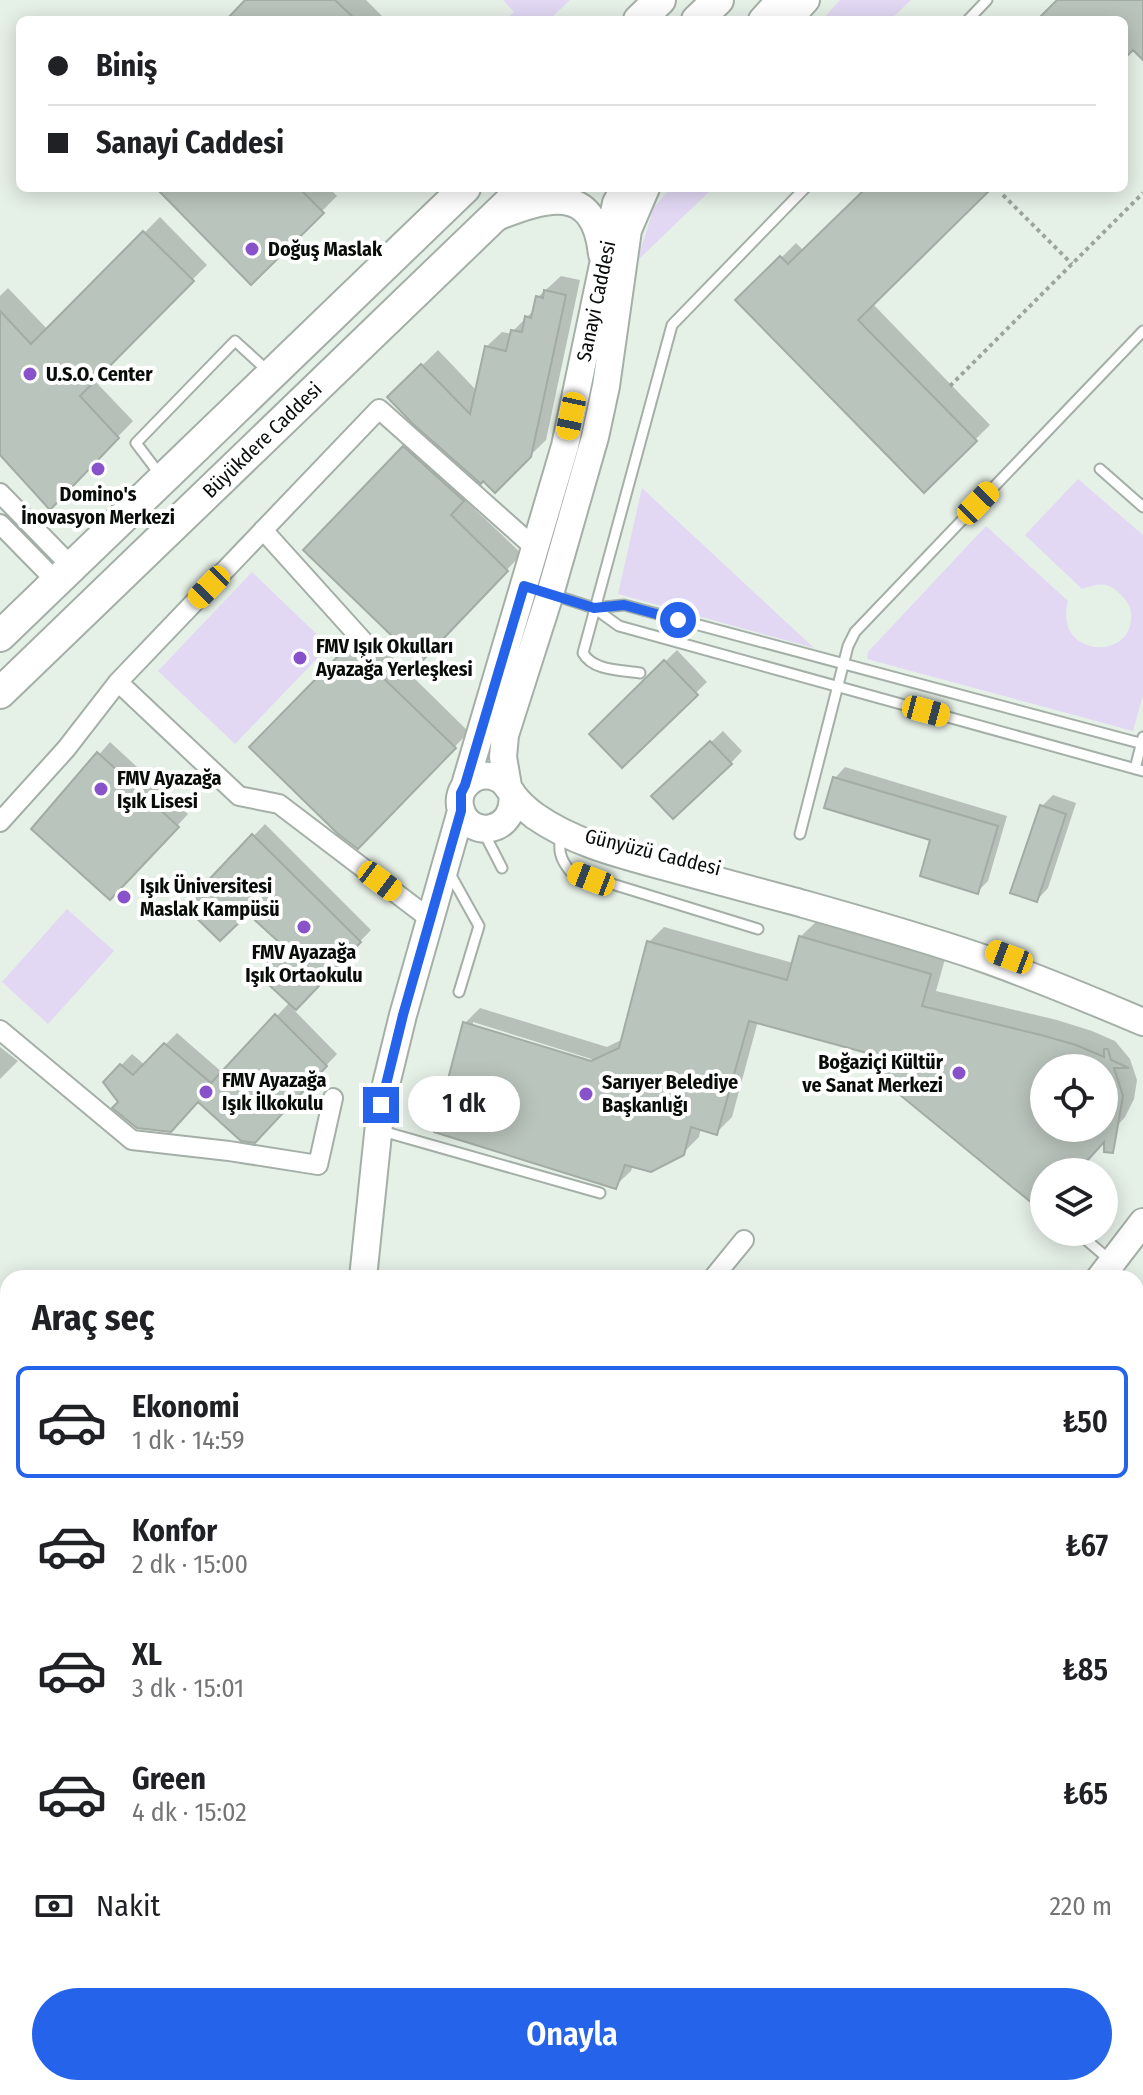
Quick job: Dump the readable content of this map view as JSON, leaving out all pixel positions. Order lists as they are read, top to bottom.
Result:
{
  "streets": {
    "main road": ["Büyükdere Caddesi"],
    "street": ["Sanayi Caddesi", "Günyüzü Caddesi"]
  },
  "places": [
    "Doğuş Maslak",
    "U.S.O. Center",
    "Domino's İnovasyon Merkezi",
    "FMV Işık Okulları Ayazağa Yerleşkesi",
    "FMV Ayazağa Işık Lisesi",
    "Işık Üniversitesi Maslak Kampüsü",
    "FMV Ayazağa Işık Ortaokulu",
    "Boğaziçi Kültür ve Sanat Merkezi",
    "FMV Ayazağa Işık İlkokulu",
    "Sarıyer Belediye Başkanlığı"
  ],
  "page": {
    "banner": ["Biniş", "Sanayi Caddesi"],
    "bubble": "1 dk",
    "heading": "Araç seç",
    "list": [
      {
        "name": "Ekonomi",
        "note": "1 dk · 14:59",
        "value": "₺50"
      },
      {
        "name": "Konfor",
        "note": "2 dk · 15:00",
        "value": "₺67"
      },
      {
        "name": "XL",
        "note": "3 dk · 15:01",
        "value": "₺85"
      },
      {
        "name": "Green",
        "note": "4 dk · 15:02",
        "value": "₺65"
      }
    ],
    "pay": ["Nakit", "220 m"],
    "buttons": "Onayla"
  }
}
